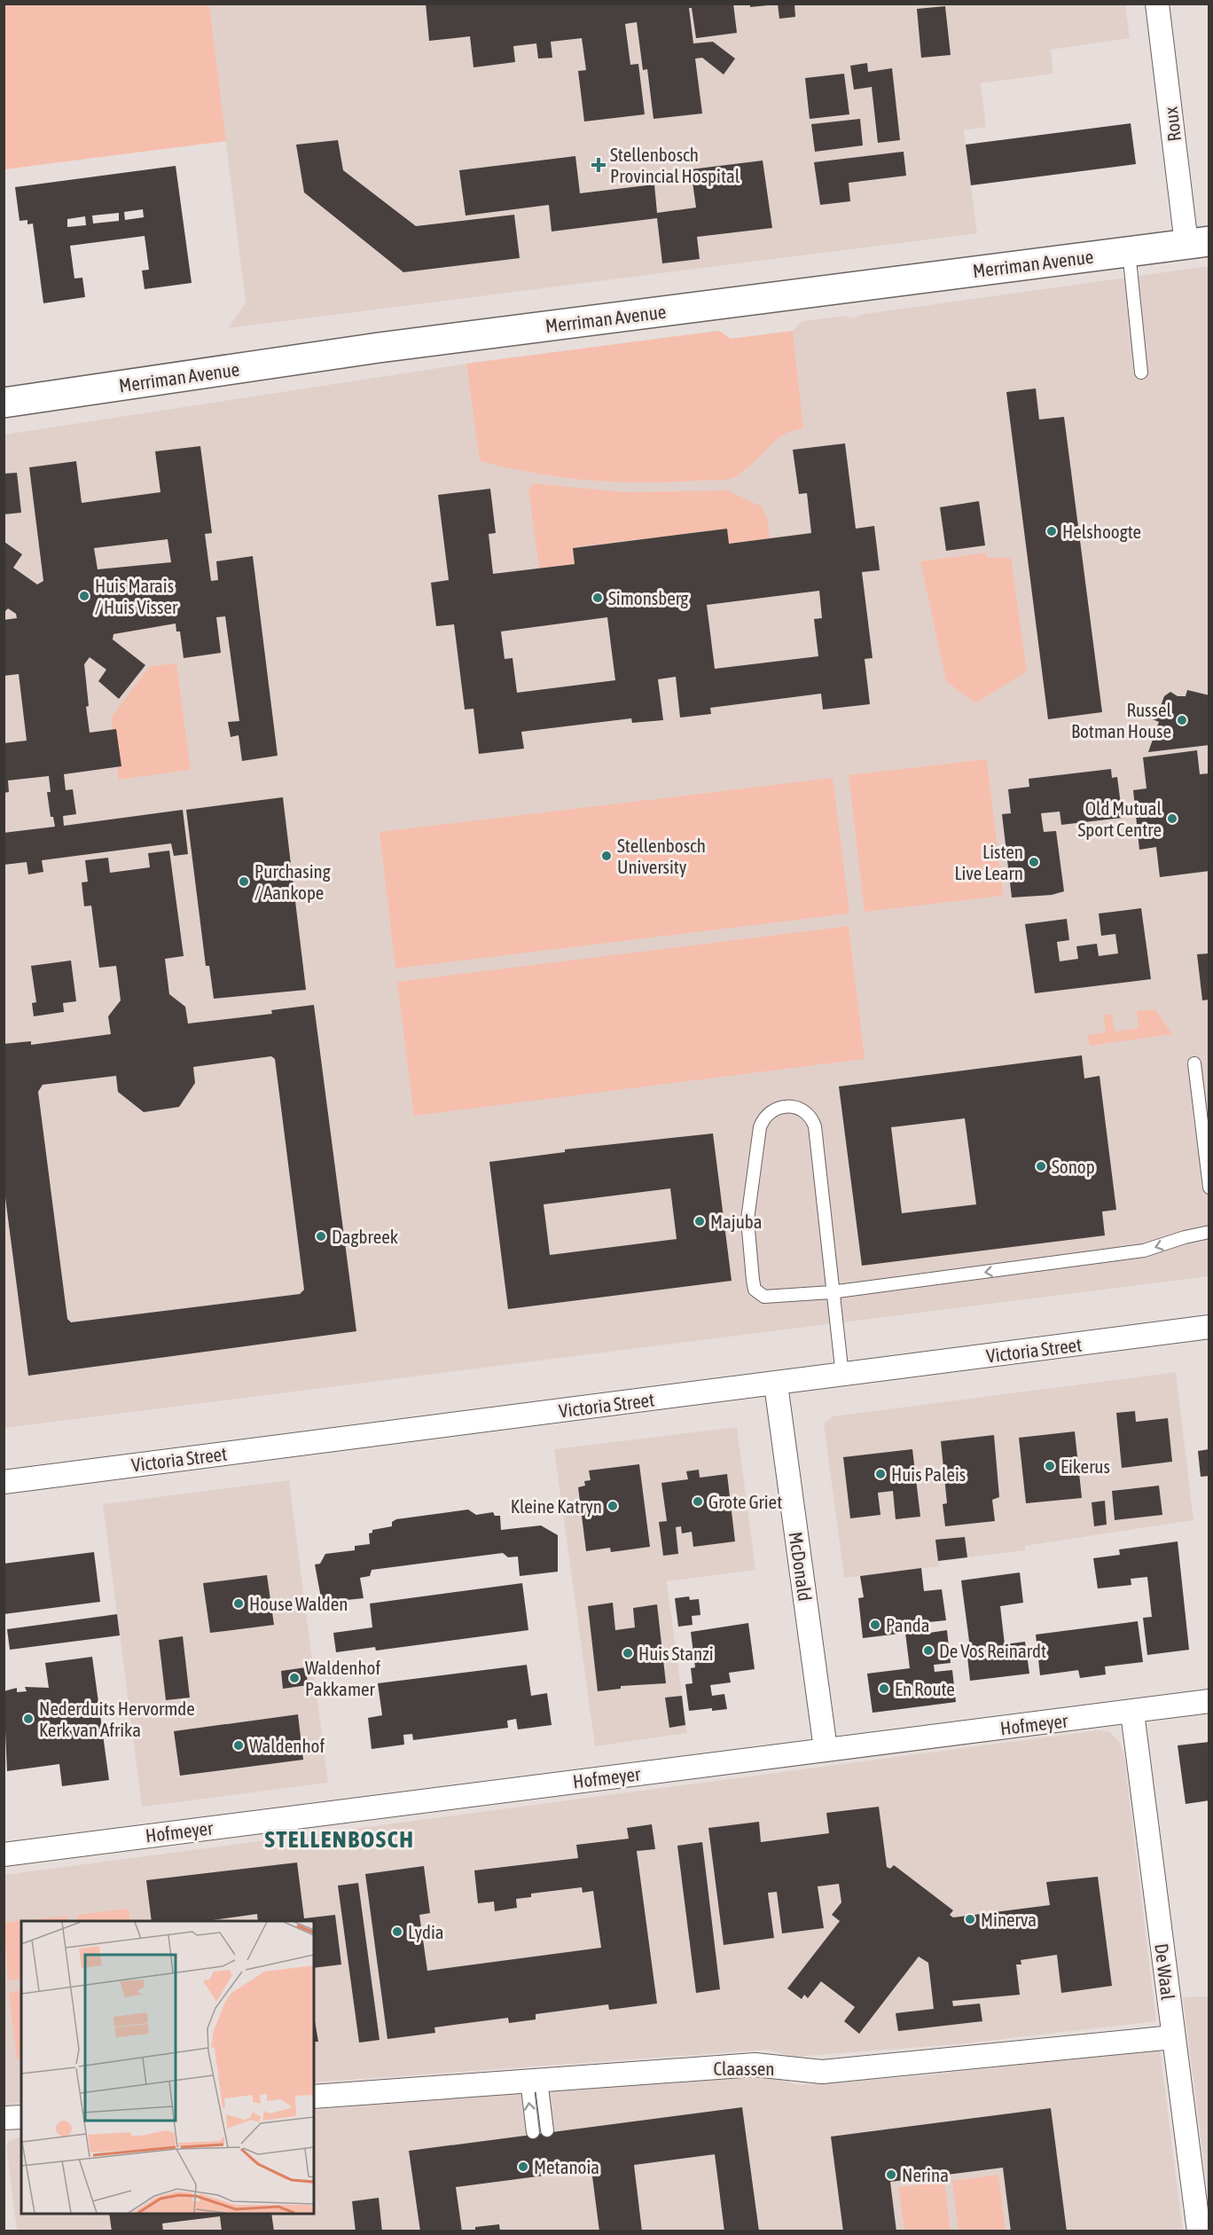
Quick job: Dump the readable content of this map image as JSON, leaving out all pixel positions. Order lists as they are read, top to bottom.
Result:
{
  "streets": {
    "street": [
      "Roux",
      "Merriman Avenue",
      "Victoria Street",
      "McDonald",
      "Hofmeyer",
      "De Waal",
      "Claassen"
    ]
  },
  "crossings": [
    ["Roux", "Merriman Avenue"],
    ["Victoria Street", "McDonald"],
    ["McDonald", "Hofmeyer"],
    ["Hofmeyer", "De Waal"],
    ["De Waal", "Claassen"]
  ],
  "districts": ["STELLENBOSCH"],
  "places": {
    "health": ["Stellenbosch Provincial Hospital"],
    "other": [
      "Helshoogte",
      "Huis Marais / Huis Visser",
      "Simonsberg",
      "Russel Botman House",
      "Old Mutual Sport Centre",
      "Stellenbosch University",
      "Listen Live Learn",
      "Purchasing / Aankope",
      "Sonop",
      "Majuba",
      "Dagbreek",
      "Eikerus",
      "Huis Paleis",
      "Grote Griet",
      "Kleine Katryn",
      "House Walden",
      "Panda",
      "De Vos Reinardt",
      "Huis Stanzi",
      "Waldenhof Pakkamer",
      "En Route",
      "Nederduits Hervormde Kerk van Afrika",
      "Waldenhof",
      "Minerva",
      "Lydia",
      "Metanoia",
      "Nerina"
    ]
  }
}
